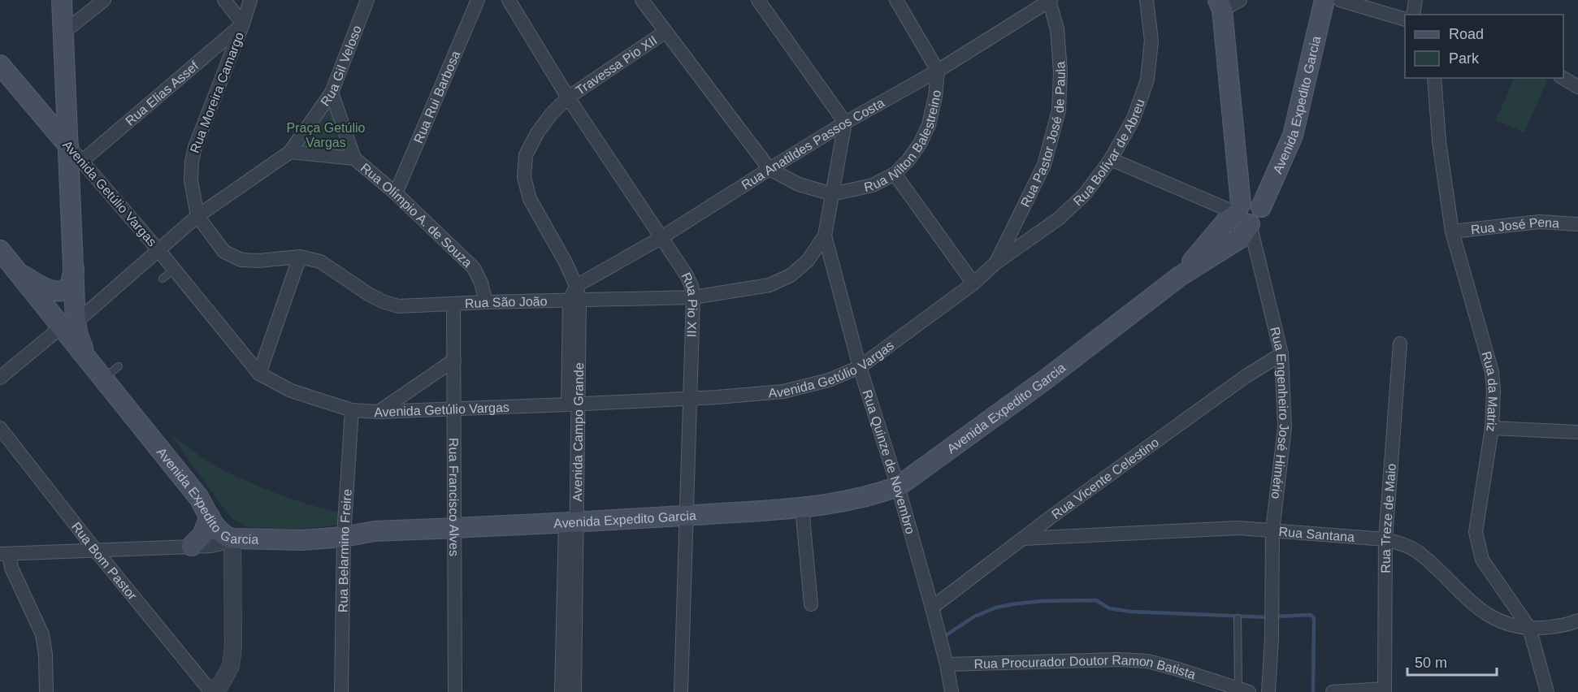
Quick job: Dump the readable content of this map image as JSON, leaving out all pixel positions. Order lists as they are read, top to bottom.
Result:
{
  "streets": {
    "main road": ["Avenida Expedito Garcia", "Avenida Getúlio Vargas"],
    "street": [
      "Rua Gil Veloso",
      "Travessa Pio XII",
      "Rua Elias Assef",
      "Rua Moreira Camargo",
      "Rua Rui Barbosa",
      "Rua Pastor José de Paula",
      "Rua Nilton Balestreino",
      "Rua Anatildes Passos Costa",
      "Rua Bolívar de Abreu",
      "Rua Olímpio A. de Souza",
      "Rua José Pena",
      "Rua São João",
      "Rua Pio XII",
      "Rua da Matriz",
      "Rua Engenheiro José Himério",
      "Avenida Campo Grande",
      "Rua Quinze de Novembro",
      "Rua Vicente Celestino",
      "Rua Francisco Alves",
      "Rua Treze de Maio",
      "Rua Santana",
      "Rua Belarmino Freire",
      "Rua Bom Pastor",
      "Rua Procurador Doutor Ramon Batista"
    ]
  },
  "crossings": [
    ["Rua Gil Veloso", "Rua Olímpio A. de Souza"],
    ["Travessa Pio XII", "Rua Pio XII"],
    ["Rua Elias Assef", "Rua Moreira Camargo"],
    ["Rua Elias Assef", "Avenida Getúlio Vargas"],
    ["Rua Moreira Camargo", "Rua São João"],
    ["Rua Rui Barbosa", "Rua Olímpio A. de Souza"],
    ["Avenida Expedito Garcia", "Rua Pio XII"],
    ["Avenida Expedito Garcia", "Rua Engenheiro José Himério"],
    ["Avenida Expedito Garcia", "Avenida Campo Grande"],
    ["Avenida Expedito Garcia", "Rua Quinze de Novembro"],
    ["Avenida Expedito Garcia", "Rua Francisco Alves"],
    ["Avenida Expedito Garcia", "Rua Belarmino Freire"],
    ["Rua Pastor José de Paula", "Rua Anatildes Passos Costa"],
    ["Rua Pastor José de Paula", "Rua Bolívar de Abreu"],
    ["Rua Pastor José de Paula", "Avenida Getúlio Vargas"],
    ["Rua Nilton Balestreino", "Rua Anatildes Passos Costa"],
    ["Rua Nilton Balestreino", "Rua Quinze de Novembro"],
    ["Rua Anatildes Passos Costa", "Rua Pio XII"],
    ["Rua Anatildes Passos Costa", "Avenida Campo Grande"],
    ["Rua Anatildes Passos Costa", "Rua Quinze de Novembro"],
    ["Rua Bolívar de Abreu", "Avenida Getúlio Vargas"],
    ["Avenida Getúlio Vargas", "Rua Pio XII"],
    ["Avenida Getúlio Vargas", "Avenida Campo Grande"],
    ["Avenida Getúlio Vargas", "Rua Quinze de Novembro"],
    ["Avenida Getúlio Vargas", "Rua Francisco Alves"],
    ["Avenida Getúlio Vargas", "Rua Belarmino Freire"],
    ["Rua Olímpio A. de Souza", "Rua São João"],
    ["Rua José Pena", "Rua da Matriz"],
    ["Rua São João", "Rua Pio XII"],
    ["Rua São João", "Avenida Campo Grande"],
    ["Rua São João", "Rua Quinze de Novembro"],
    ["Rua São João", "Rua Francisco Alves"],
    ["Rua da Matriz", "Rua Santana"],
    ["Rua Engenheiro José Himério", "Rua Vicente Celestino"],
    ["Rua Engenheiro José Himério", "Rua Santana"],
    ["Rua Quinze de Novembro", "Rua Vicente Celestino"],
    ["Rua Quinze de Novembro", "Rua Procurador Doutor Ramon Batista"],
    ["Rua Vicente Celestino", "Rua Santana"],
    ["Rua Treze de Maio", "Rua Santana"]
  ],
  "parks": ["Praça Getúlio Vargas"],
  "legend": ["Road", "Park"],
  "scale_bar": "50 m"
}
